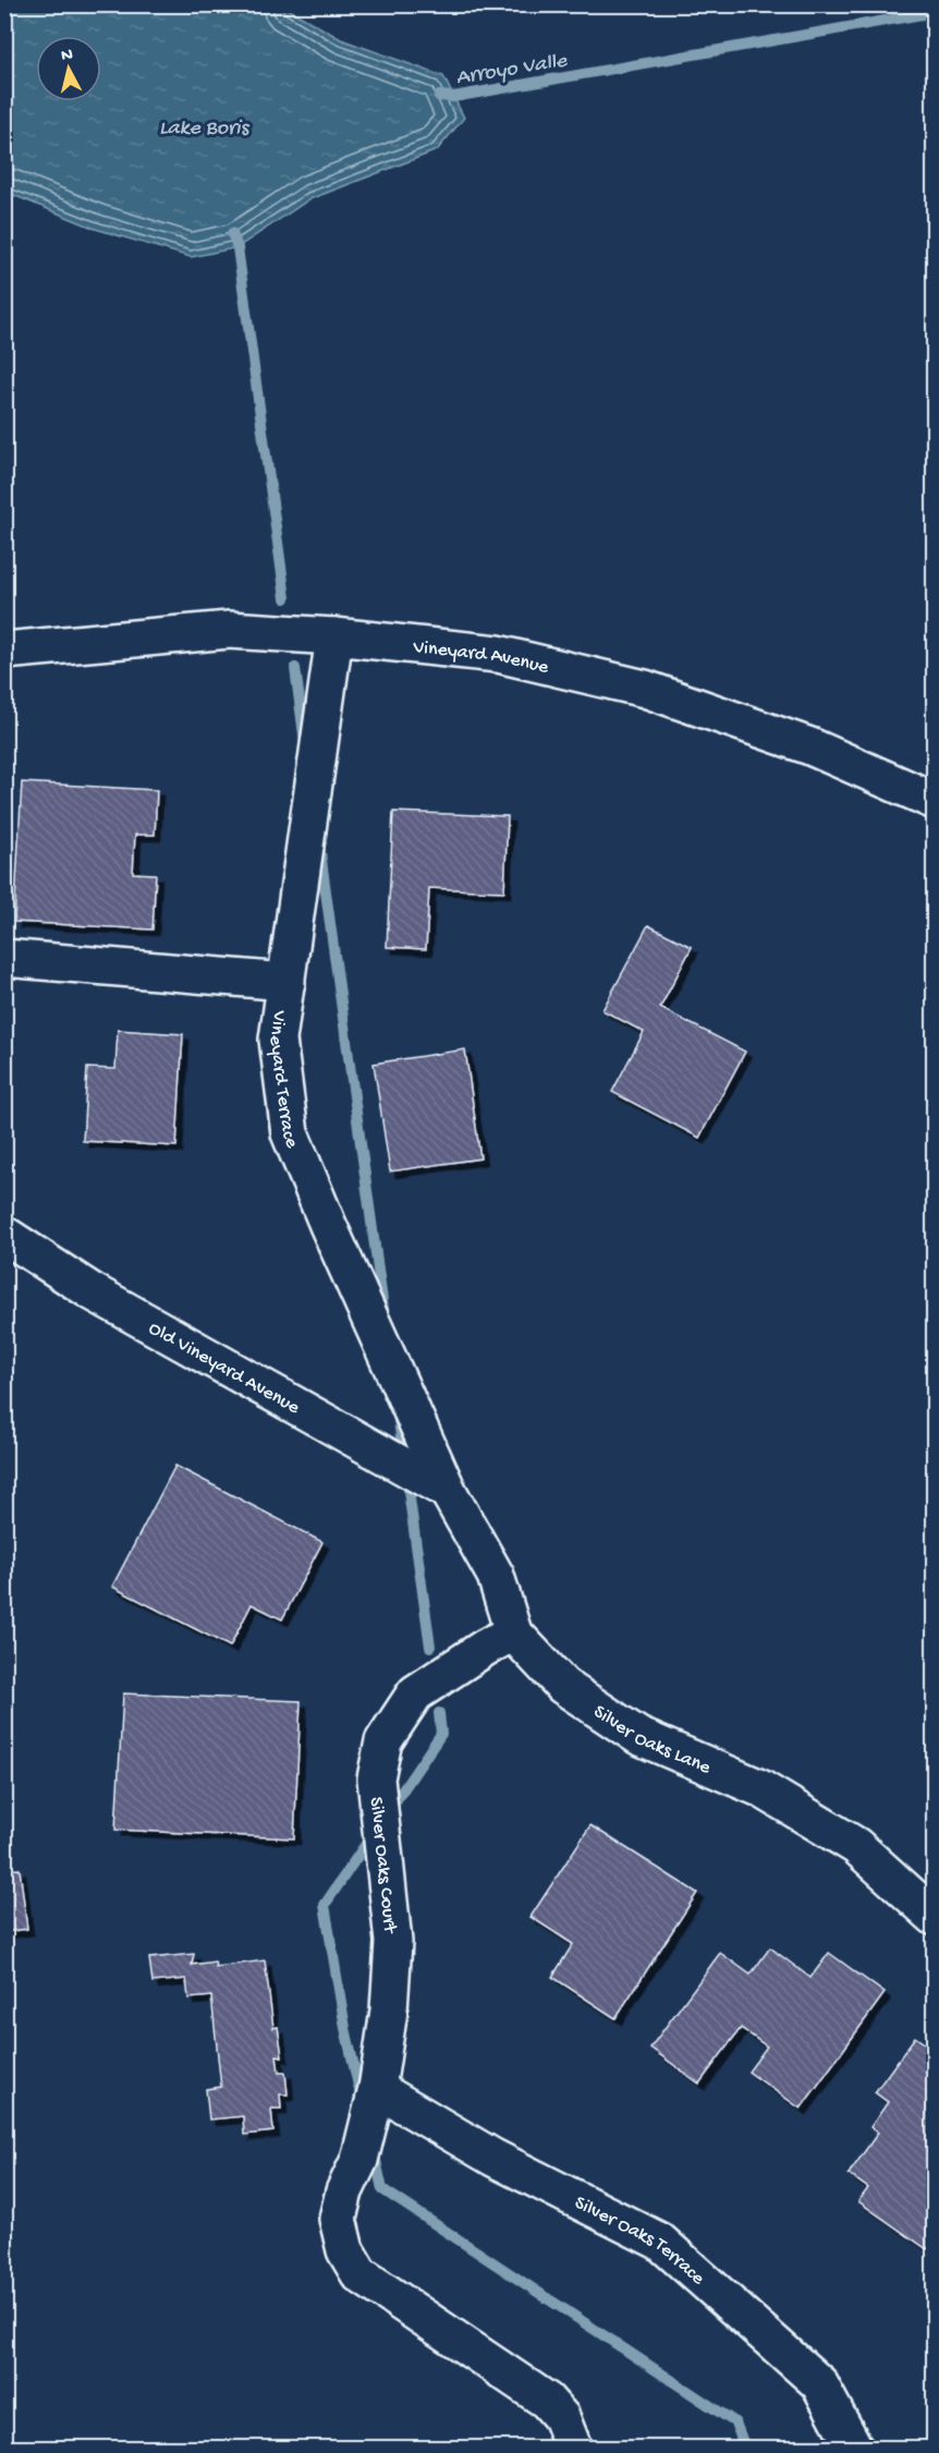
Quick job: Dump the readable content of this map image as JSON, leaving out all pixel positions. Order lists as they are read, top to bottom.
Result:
{
  "streets": {
    "street": [
      "Vineyard Avenue",
      "Vineyard Terrace",
      "Old Vineyard Avenue",
      "Silver Oaks Lane",
      "Silver Oaks Court",
      "Silver Oaks Terrace"
    ]
  },
  "crossings": [
    ["Vineyard Avenue", "Vineyard Terrace"],
    ["Vineyard Terrace", "Old Vineyard Avenue"],
    ["Vineyard Terrace", "Silver Oaks Lane"],
    ["Old Vineyard Avenue", "Silver Oaks Lane"],
    ["Silver Oaks Lane", "Silver Oaks Court"],
    ["Silver Oaks Court", "Silver Oaks Terrace"]
  ],
  "water": ["Arroyo Valle", "Lake Boris"],
  "north": "top"
}
